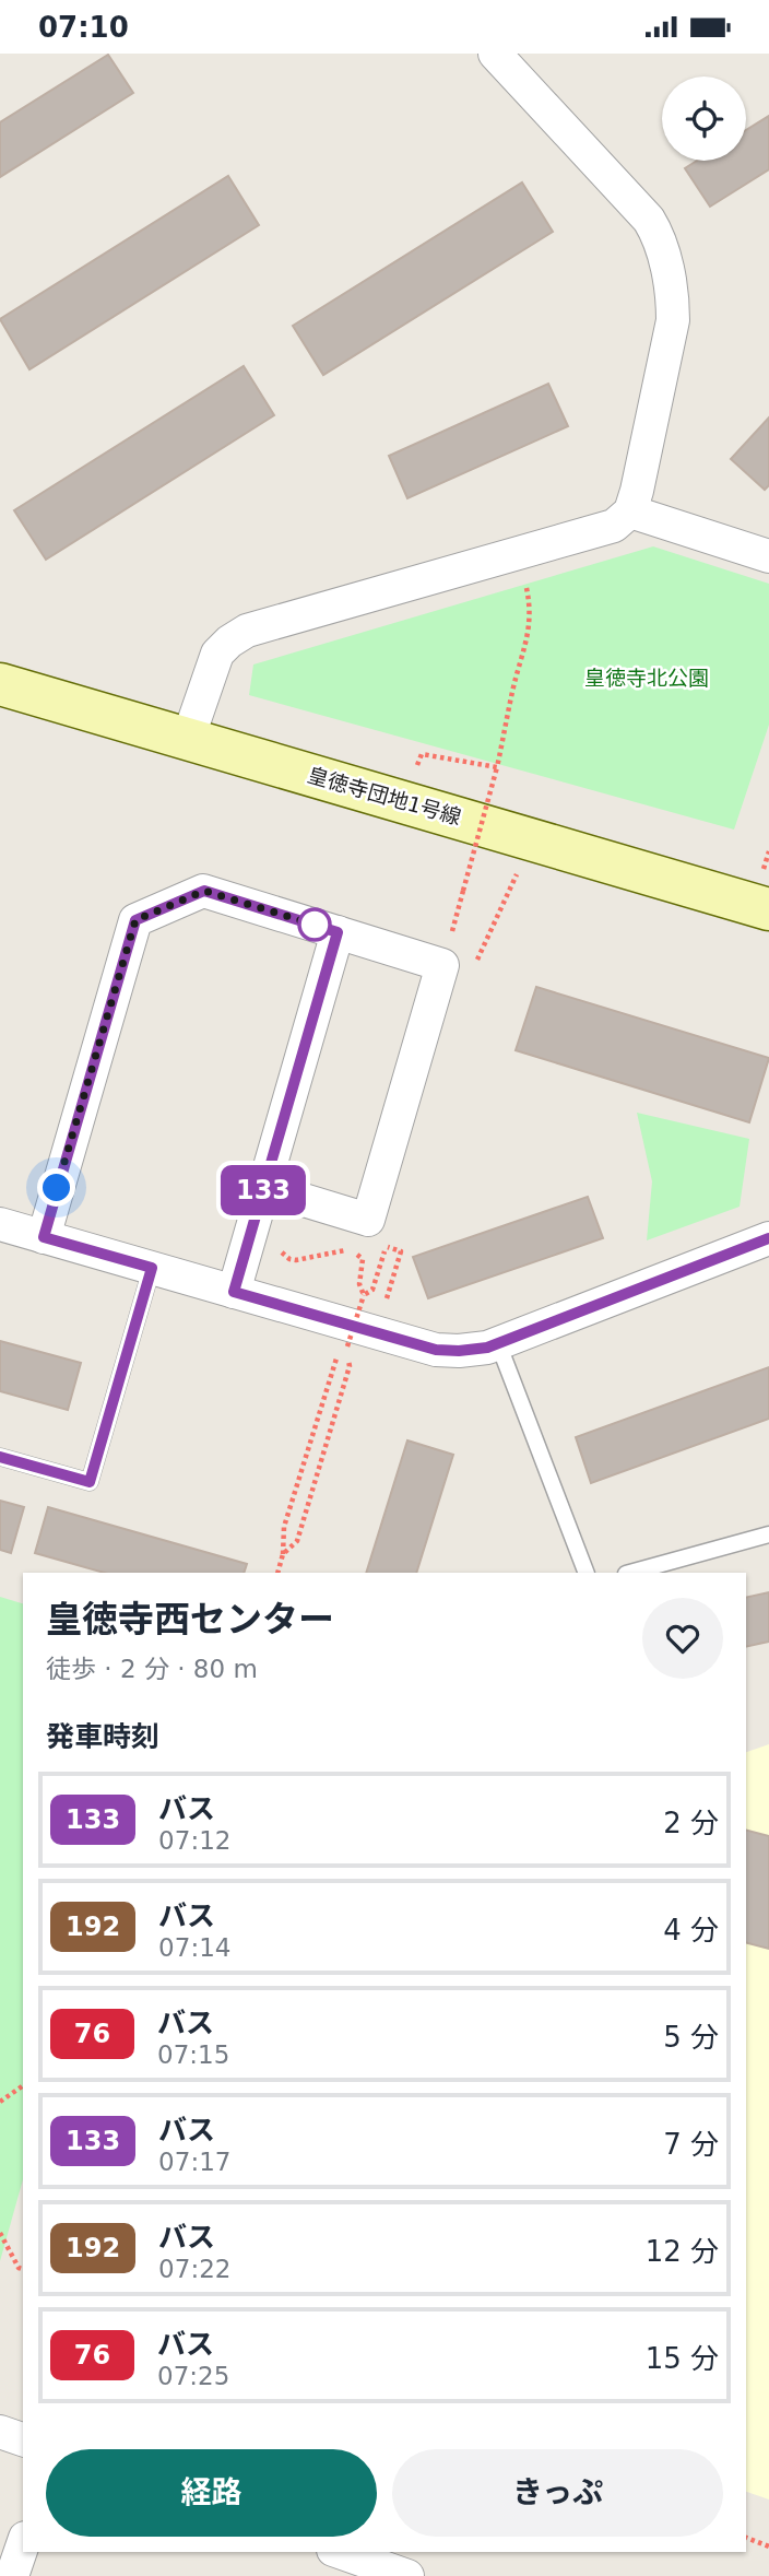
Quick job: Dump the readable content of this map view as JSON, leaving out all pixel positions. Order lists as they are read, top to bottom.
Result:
{
  "streets": {
    "street": ["皇徳寺団地1号線"]
  },
  "parks": ["皇徳寺北公園"],
  "lines": ["bus line 133"],
  "page": {
    "status": "07:10",
    "on_map": "133",
    "heading": [
      ["皇徳寺西センター", "徒歩 · 2 分 · 80 m"],
      "発車時刻"
    ],
    "list": [
      {
        "mark": "133",
        "name": "バス",
        "note": "07:12",
        "value": "2 分"
      },
      {
        "mark": "192",
        "name": "バス",
        "note": "07:14",
        "value": "4 分"
      },
      {
        "mark": "76",
        "name": "バス",
        "note": "07:15",
        "value": "5 分"
      },
      {
        "mark": "133",
        "name": "バス",
        "note": "07:17",
        "value": "7 分"
      },
      {
        "mark": "192",
        "name": "バス",
        "note": "07:22",
        "value": "12 分"
      },
      {
        "mark": "76",
        "name": "バス",
        "note": "07:25",
        "value": "15 分"
      }
    ],
    "buttons": ["経路", "きっぷ"]
  }
}
